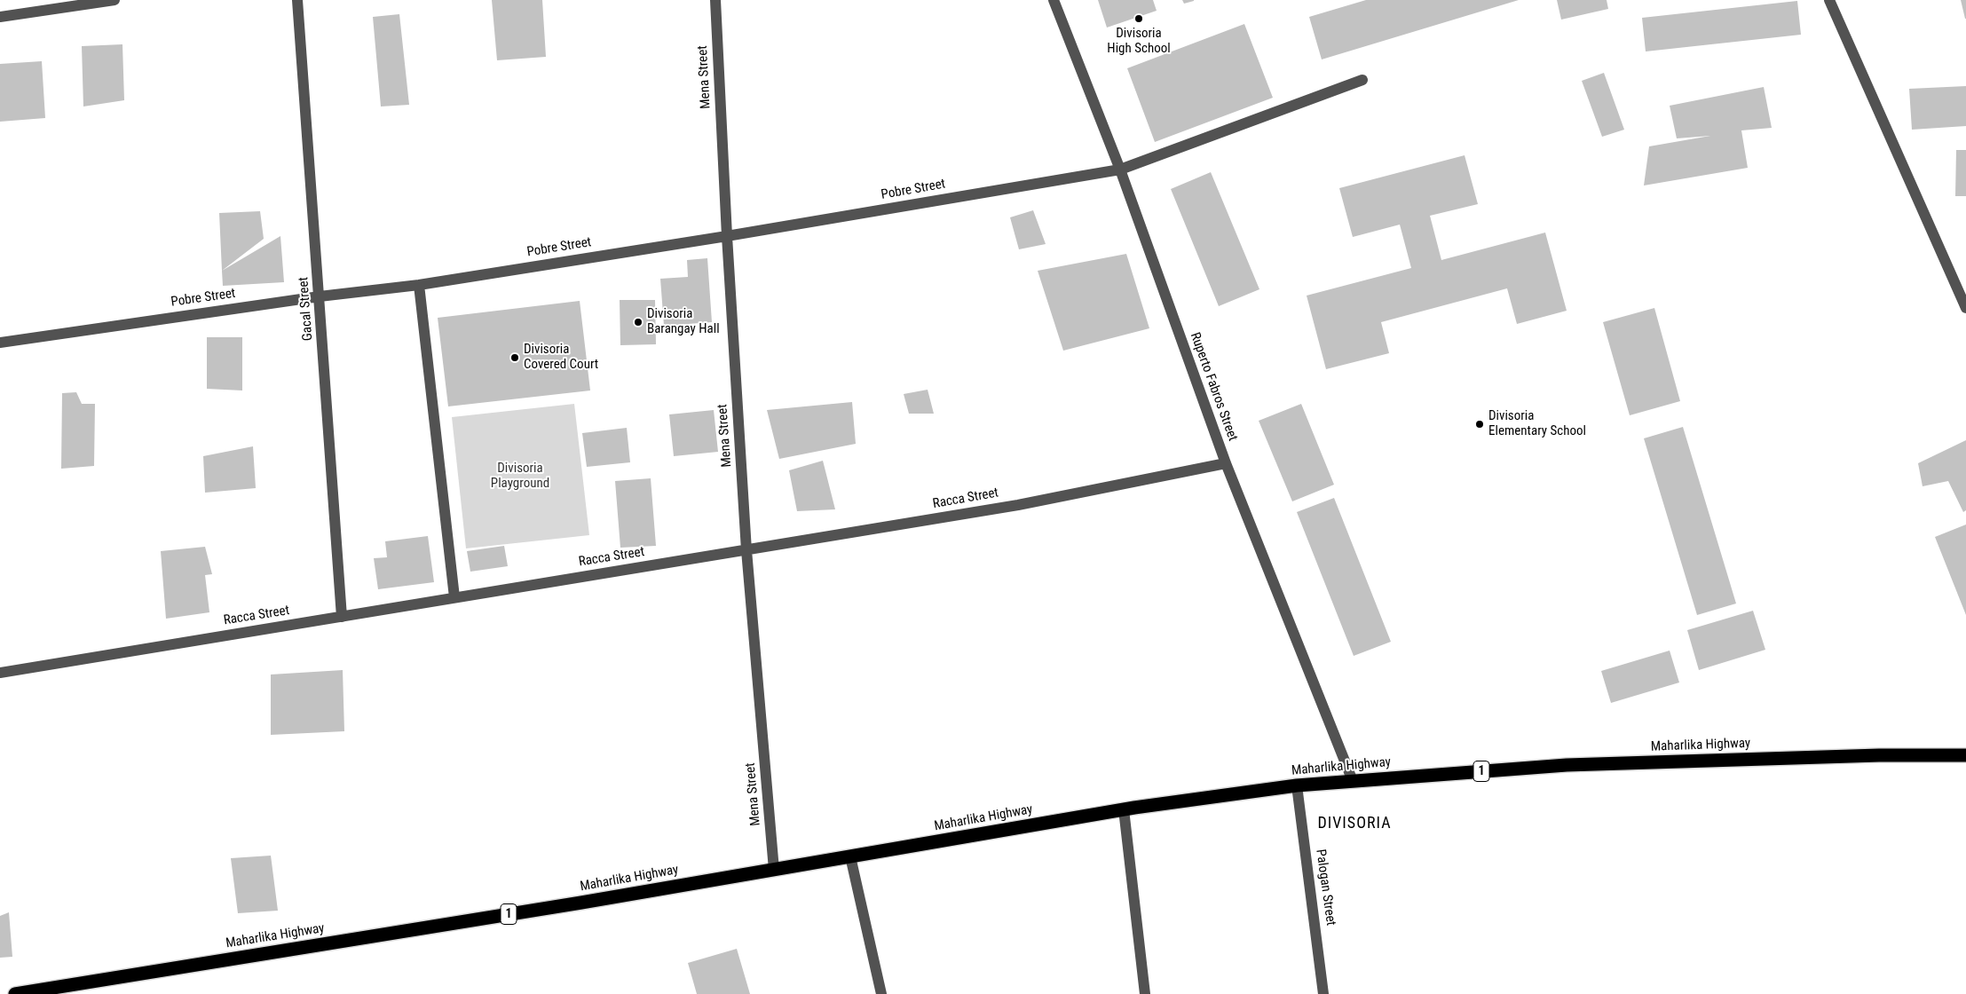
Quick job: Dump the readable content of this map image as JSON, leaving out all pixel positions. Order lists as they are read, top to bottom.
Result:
{
  "streets": {
    "highway": ["Maharlika Highway", "1"],
    "street": [
      "Mena Street",
      "Pobre Street",
      "Gacal Street",
      "Ruperto Fabros Street",
      "Racca Street",
      "Palogan Street"
    ]
  },
  "crossings": [
    ["Mena Street", "Pobre Street"],
    ["Mena Street", "Racca Street"],
    ["Mena Street", "Maharlika Highway"],
    ["Pobre Street", "Gacal Street"],
    ["Pobre Street", "Ruperto Fabros Street"],
    ["Gacal Street", "Racca Street"],
    ["Ruperto Fabros Street", "Racca Street"],
    ["Ruperto Fabros Street", "Maharlika Highway"],
    ["Maharlika Highway", "Palogan Street"]
  ],
  "districts": ["DIVISORIA"],
  "parks": ["Divisoria Playground"],
  "places": [
    "Divisoria High School",
    "Divisoria Barangay Hall",
    "Divisoria Covered Court",
    "Divisoria Elementary School"
  ]
}
